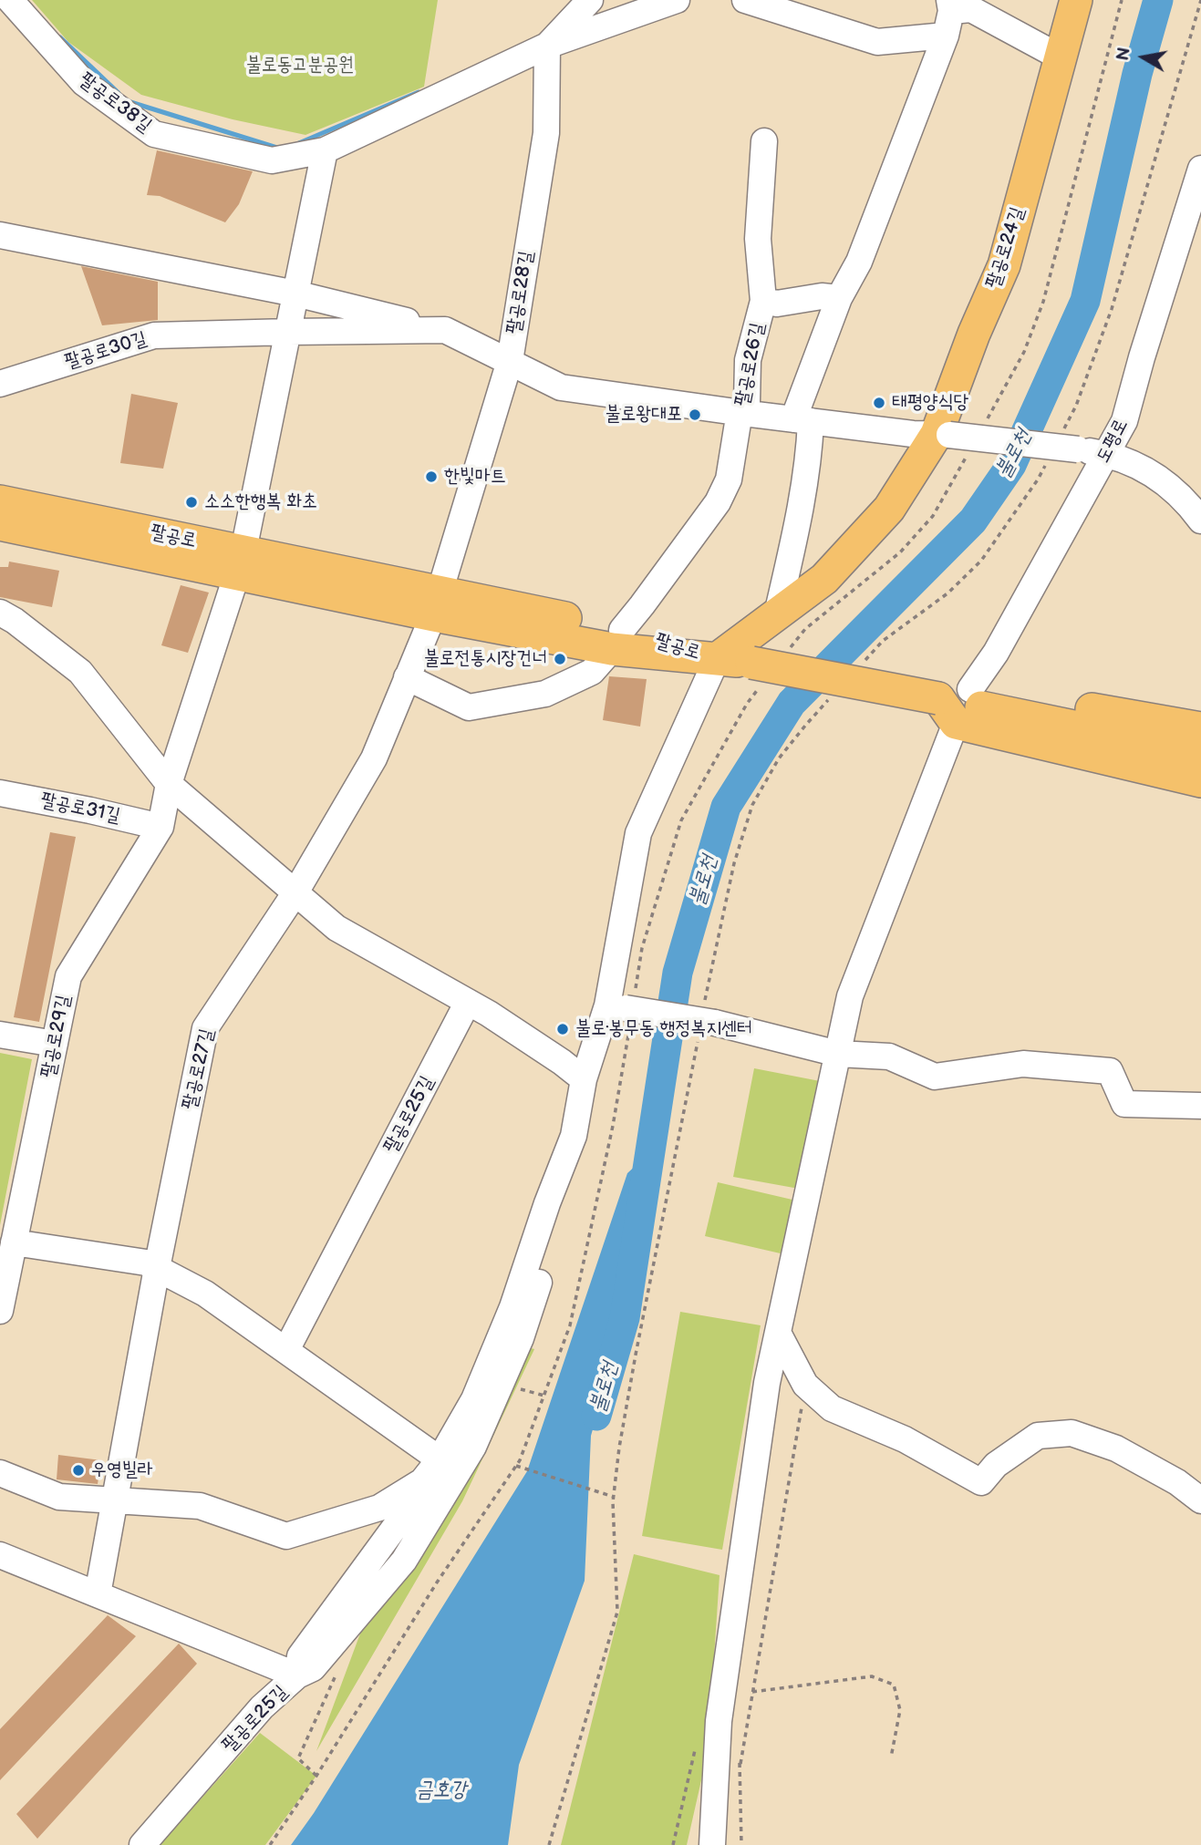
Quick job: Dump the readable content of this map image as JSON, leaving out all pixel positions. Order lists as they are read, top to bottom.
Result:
{
  "streets": {
    "main road": ["팔공로24길", "팔공로"],
    "street": [
      "팔공로38길",
      "팔공로28길",
      "팔공로30길",
      "팔공로26길",
      "도평로",
      "팔공로31길",
      "팔공로29길",
      "팔공로27길",
      "팔공로25길"
    ]
  },
  "crossings": [
    ["팔공로38길", "팔공로28길"],
    ["팔공로24길", "팔공로"],
    ["팔공로24길", "팔공로25길"],
    ["팔공로28길", "팔공로30길"],
    ["팔공로28길", "팔공로"],
    ["팔공로28길", "팔공로27길"],
    ["팔공로30길", "팔공로26길"],
    ["팔공로26길", "팔공로"],
    ["팔공로26길", "팔공로27길"],
    ["팔공로", "팔공로29길"],
    ["팔공로", "팔공로27길"],
    ["팔공로", "팔공로25길"],
    ["팔공로31길", "팔공로29길"]
  ],
  "water": ["불로천", "금호강"],
  "parks": ["불로동고분공원"],
  "places": [
    "태평양식당",
    "불로왕대포",
    "한빛마트",
    "소소한행복 화초",
    "불로전통시장건너",
    "불로·봉무동 행정복지센터",
    "우영빌라"
  ],
  "north": "left"
}
